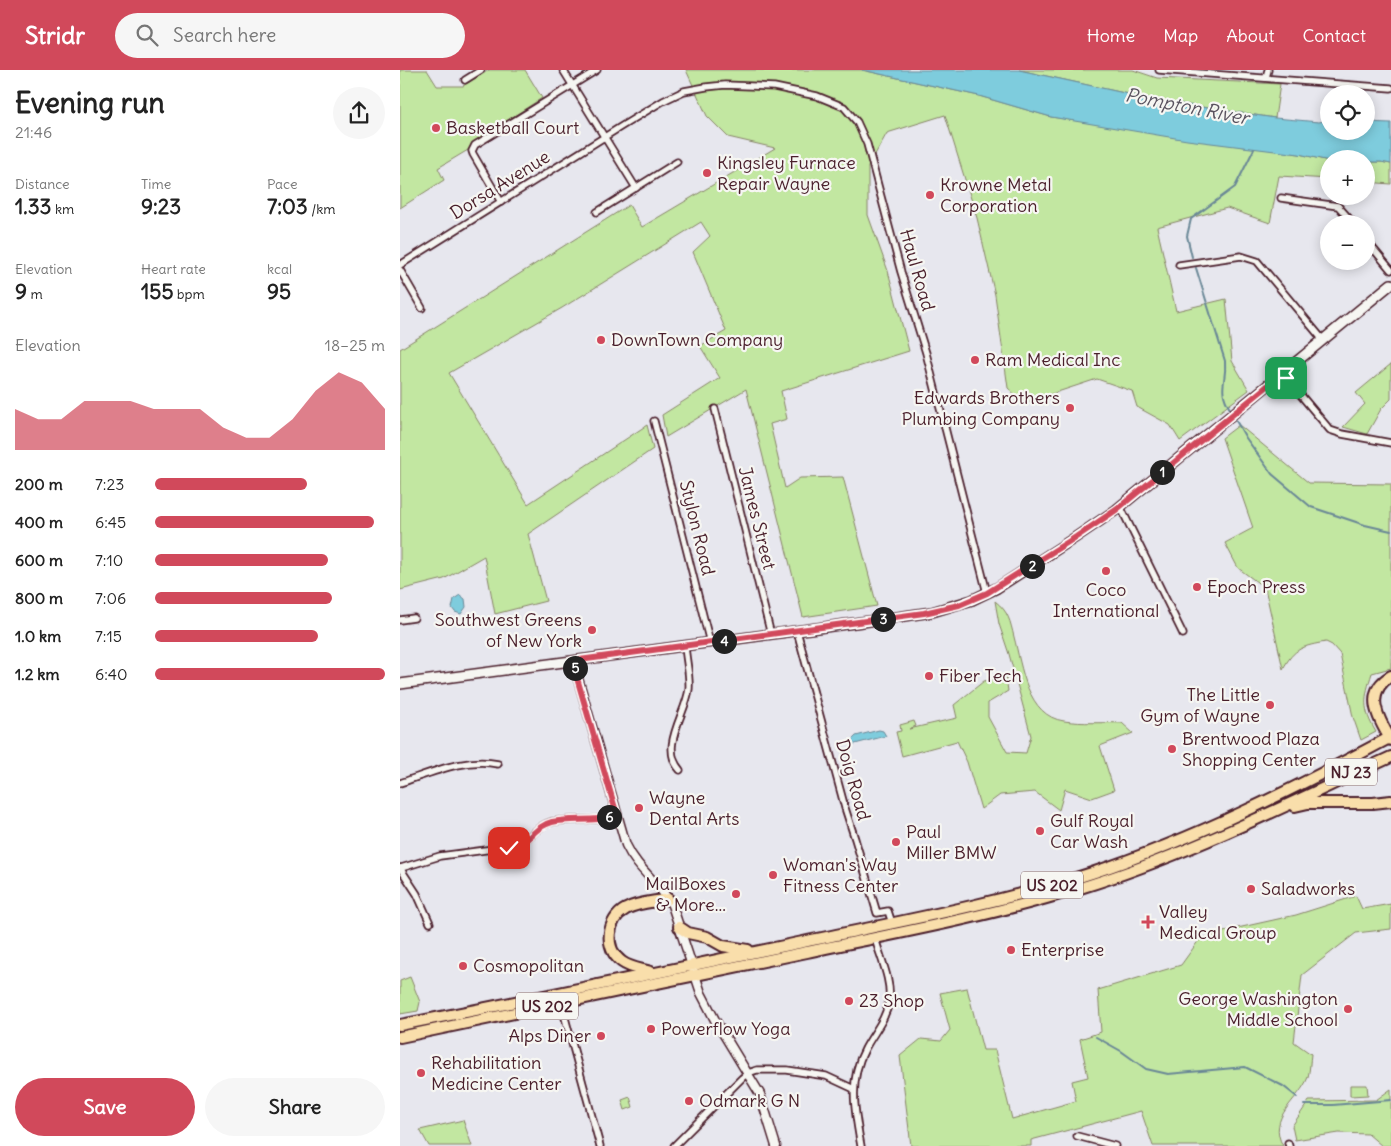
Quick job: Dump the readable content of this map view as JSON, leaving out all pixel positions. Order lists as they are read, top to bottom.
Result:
{
  "streets": {
    "highway": ["NJ 23", "US 202"],
    "street": [
      "Dorsa Avenue",
      "Haul Road",
      "James Street",
      "Stylon Road",
      "Doig Road"
    ]
  },
  "crossings": [
    ["Dorsa Avenue", "Haul Road"],
    ["NJ 23", "US 202"],
    ["Doig Road", "US 202"]
  ],
  "water": ["Pompton River"],
  "places": {
    "other": [
      "Basketball Court",
      "Kingsley Furnace Repair Wayne",
      "Krowne Metal Corporation",
      "DownTown Company",
      "Ram Medical Inc",
      "Edwards Brothers Plumbing Company",
      "Coco International",
      "Epoch Press",
      "Southwest Greens of New York",
      "Fiber Tech",
      "The Little Gym of Wayne",
      "Brentwood Plaza Shopping Center",
      "Wayne Dental Arts",
      "Gulf Royal Car Wash",
      "Paul Miller BMW",
      "Woman's Way Fitness Center",
      "Saladworks",
      "MailBoxes & More...",
      "Enterprise",
      "Cosmopolitan",
      "23 Shop",
      "George Washington Middle School",
      "Powerflow Yoga",
      "Alps Diner",
      "Rehabilitation Medicine Center",
      "Odmark G N"
    ],
    "health": ["Valley Medical Group"]
  },
  "page": {
    "header": "Stridr",
    "search": "Search here",
    "nav": [
      "Home",
      "Map",
      "About",
      "Contact"
    ],
    "heading": ["Evening run", "21:46"],
    "map_buttons": ["+", "−"],
    "stats": [
      ["Distance", "1.33 km"],
      ["Time", "9:23"],
      ["Pace", "7:03 /km"],
      ["Elevation", "9 m"],
      ["Heart rate", "155 bpm"],
      ["kcal", "95"]
    ],
    "chart": ["Elevation", "18–25 m"],
    "pins": [
      "1",
      "2",
      "3",
      "4",
      "5",
      "6"
    ],
    "list": [
      {
        "name": "200 m",
        "note": "7:23"
      },
      {
        "name": "400 m",
        "note": "6:45"
      },
      {
        "name": "600 m",
        "note": "7:10"
      },
      {
        "name": "800 m",
        "note": "7:06"
      },
      {
        "name": "1.0 km",
        "note": "7:15"
      },
      {
        "name": "1.2 km",
        "note": "6:40"
      }
    ],
    "buttons": ["Save", "Share"]
  }
}
